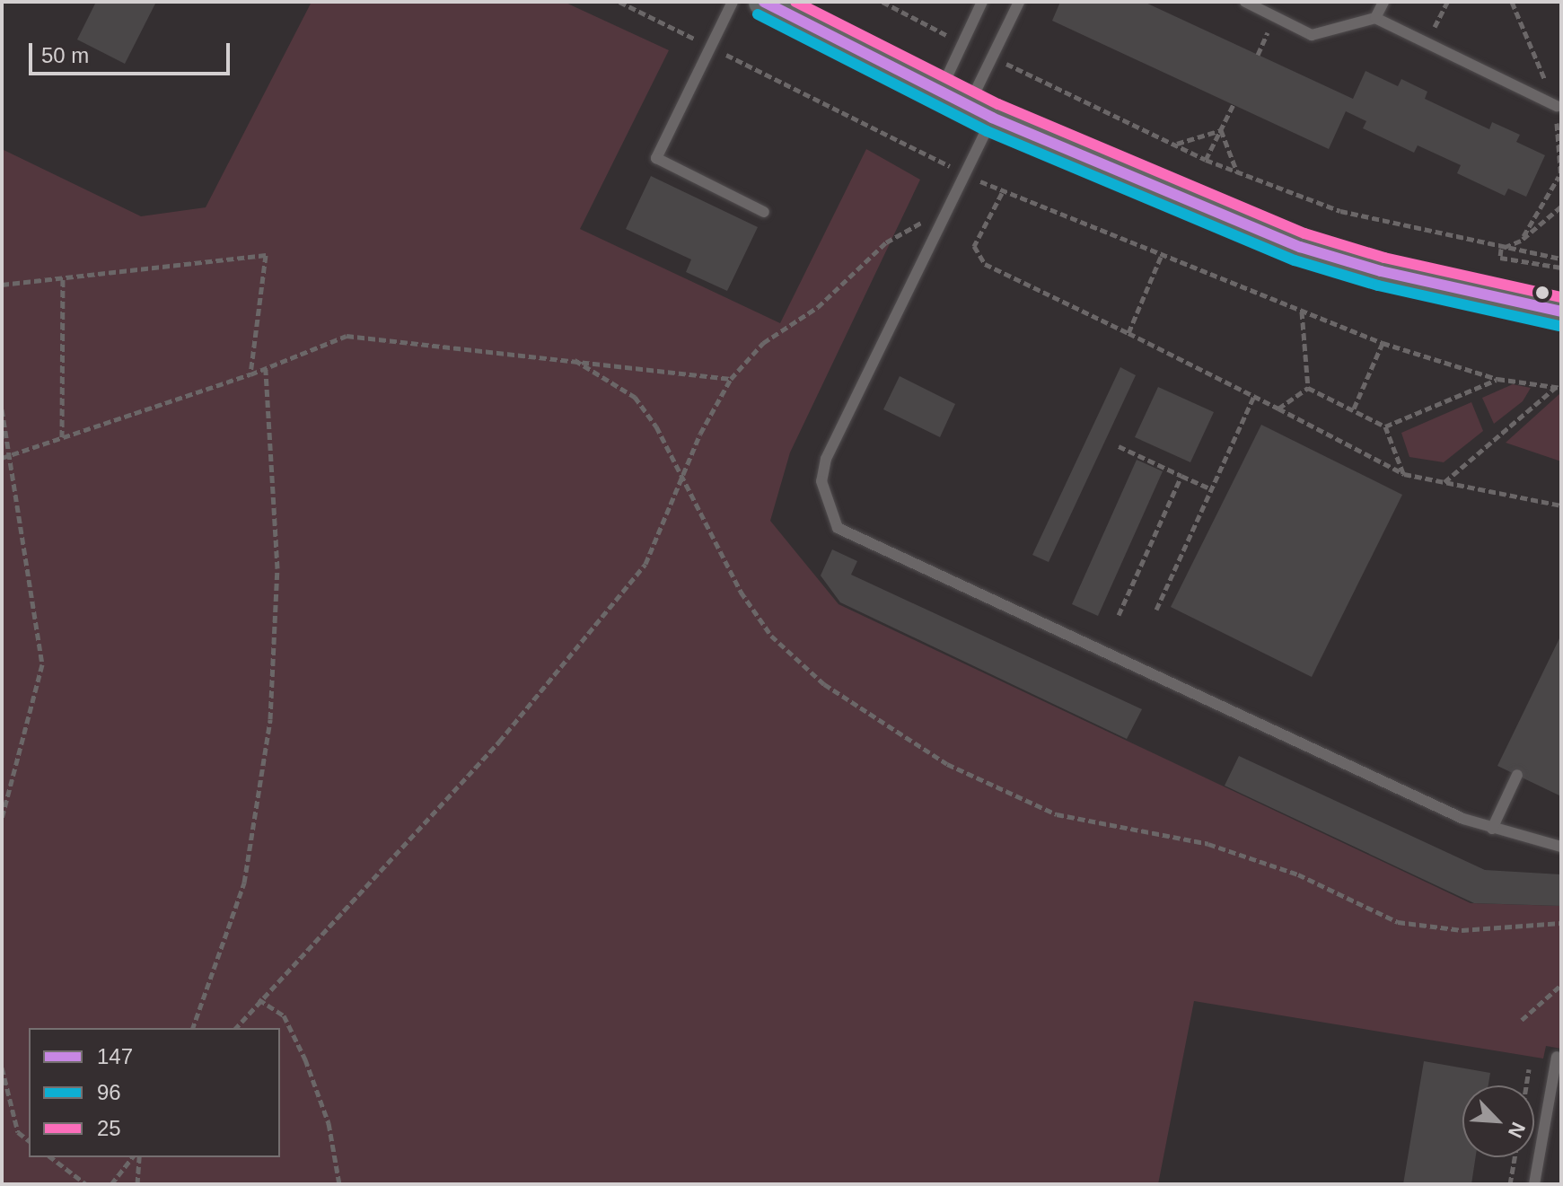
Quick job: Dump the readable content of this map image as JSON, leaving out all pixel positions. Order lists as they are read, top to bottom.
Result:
{
  "lines": ["transit line 147", "transit line 25", "transit line 96"],
  "legend": ["147", "96", "25"],
  "scale_bar": "50 m",
  "north": "bottom right"
}
